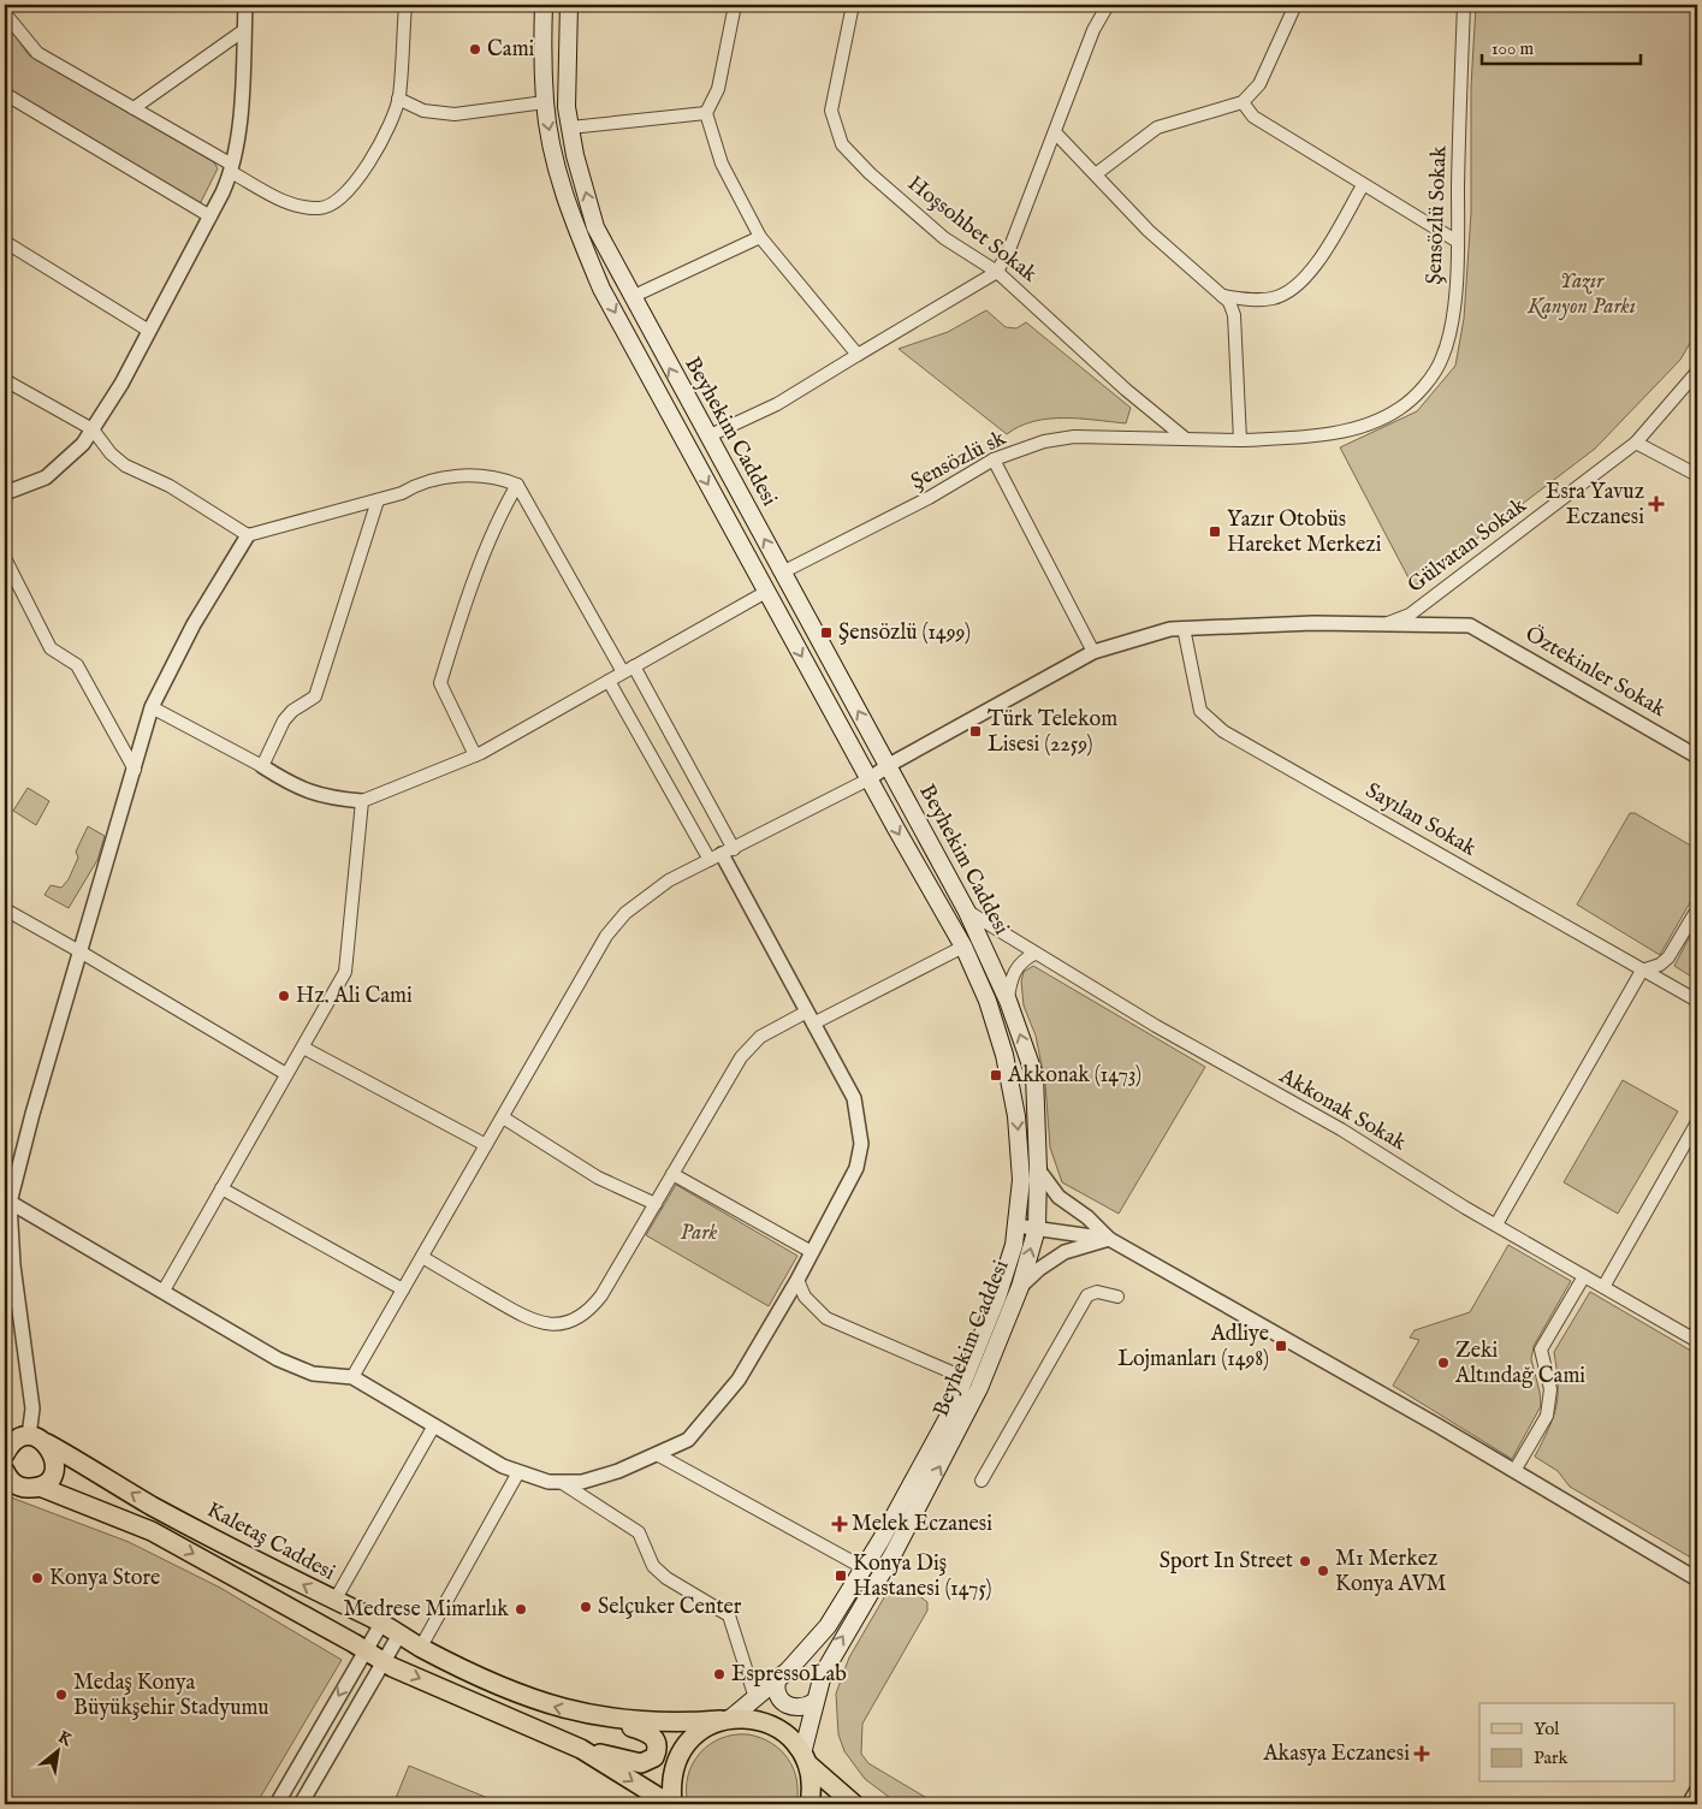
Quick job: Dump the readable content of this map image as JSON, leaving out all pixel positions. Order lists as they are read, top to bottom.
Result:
{
  "streets": {
    "main road": ["Beyhekim Caddesi", "Kaletaş Caddesi"],
    "street": [
      "Şensözlü Sokak",
      "Hoşsohbet Sokak",
      "Şensözlü sk",
      "Gülvatan Sokak",
      "Öztekinler Sokak",
      "Sayılan Sokak",
      "Akkonak Sokak"
    ]
  },
  "crossings": [
    ["Şensözlü Sokak", "Şensözlü sk"],
    ["Hoşsohbet Sokak", "Şensözlü sk"],
    ["Beyhekim Caddesi", "Şensözlü sk"],
    ["Beyhekim Caddesi", "Akkonak Sokak"],
    ["Beyhekim Caddesi", "Kaletaş Caddesi"],
    ["Gülvatan Sokak", "Öztekinler Sokak"]
  ],
  "parks": ["Yazır Kanyon Parkı", "Park"],
  "places": {
    "other": [
      "Cami",
      "Hz. Ali Cami",
      "Zeki Altındağ Cami",
      "Sport In Street",
      "M1 Merkez Konya AVM",
      "Konya Store",
      "Selçuker Center",
      "Medrese Mimarlık",
      "EspressoLab",
      "Medaş Konya Büyükşehir Stadyumu"
    ],
    "health": ["Esra Yavuz Eczanesi", "Melek Eczanesi", "Akasya Eczanesi"],
    "transit": [
      "Yazır Otobüs Hareket Merkezi",
      "Şensözlü (1499)",
      "Türk Telekom Lisesi (2259)",
      "Akkonak (1473)",
      "Adliye Lojmanları (1498)",
      "Konya Diş Hastanesi (1475)"
    ]
  },
  "legend": ["Yol", "Park"],
  "scale_bar": "100 m",
  "north": "top right"
}
